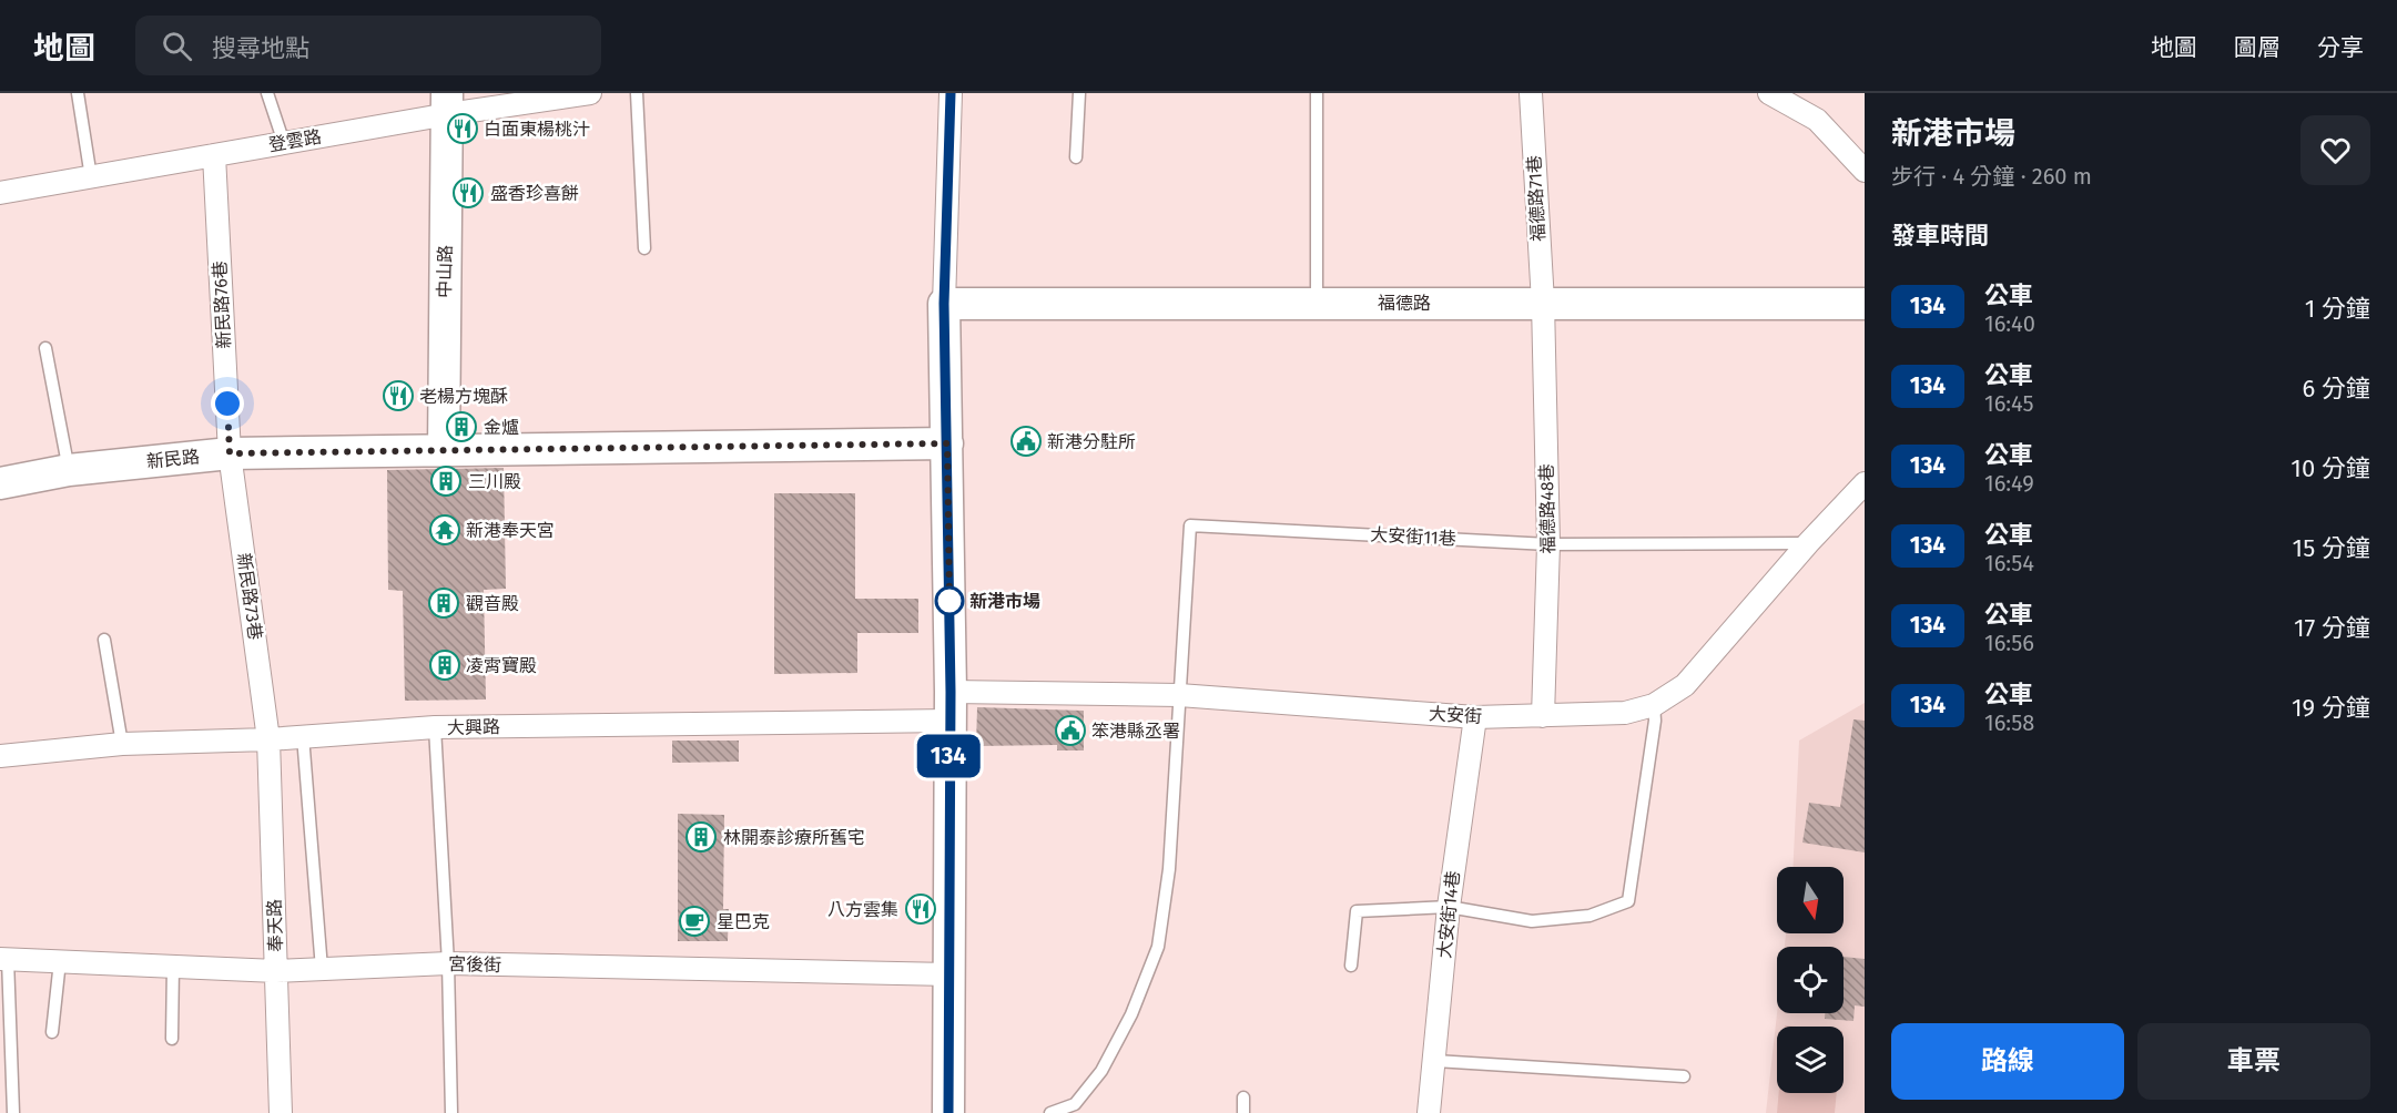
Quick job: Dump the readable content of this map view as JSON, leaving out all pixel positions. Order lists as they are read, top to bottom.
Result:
{
  "streets": {
    "main road": ["中山路", "福德路", "新民路"],
    "street": [
      "登雲路",
      "福德路71巷",
      "新民路76巷",
      "福德路48巷",
      "新民路73巷",
      "大安街",
      "大興路",
      "大安街14巷",
      "奉天路",
      "宮後街"
    ],
    "lane": ["大安街11巷"]
  },
  "crossings": [
    ["登雲路", "中山路"],
    ["登雲路", "新民路76巷"],
    ["福德路71巷", "福德路"],
    ["福德路71巷", "福德路48巷"],
    ["中山路", "新民路"],
    ["福德路", "福德路48巷"],
    ["新民路76巷", "新民路"],
    ["新民路76巷", "新民路73巷"],
    ["新民路", "新民路73巷"],
    ["福德路48巷", "大安街11巷"],
    ["福德路48巷", "大安街"],
    ["大安街11巷", "大安街"],
    ["新民路73巷", "大興路"],
    ["新民路73巷", "奉天路"],
    ["大安街", "大興路"],
    ["大安街", "大安街14巷"],
    ["大興路", "奉天路"],
    ["奉天路", "宮後街"]
  ],
  "places": {
    "restaurant": [
      "白面東楊桃汁",
      "盛香珍喜餅",
      "老楊方塊酥",
      "八方雲集"
    ],
    "building": [
      "金爐",
      "三川殿",
      "觀音殿",
      "凌霄寶殿",
      "林開泰診療所舊宅"
    ],
    "public building": ["新港分駐所", "笨港縣丞署"],
    "temple": ["新港奉天宮"],
    "other": ["新港市場"],
    "cafe": ["星巴克"]
  },
  "lines": ["bus line 134"],
  "north": "bottom",
  "page": {
    "header": "地圖",
    "search": "搜尋地點",
    "nav": ["地圖", "圖層", "分享"],
    "on_map": "134",
    "heading": [
      ["新港市場", "步行 · 4 分鐘 · 260 m"],
      "發車時間"
    ],
    "list": [
      {
        "mark": "134",
        "name": "公車",
        "note": "16:40",
        "value": "1 分鐘"
      },
      {
        "mark": "134",
        "name": "公車",
        "note": "16:45",
        "value": "6 分鐘"
      },
      {
        "mark": "134",
        "name": "公車",
        "note": "16:49",
        "value": "10 分鐘"
      },
      {
        "mark": "134",
        "name": "公車",
        "note": "16:54",
        "value": "15 分鐘"
      },
      {
        "mark": "134",
        "name": "公車",
        "note": "16:56",
        "value": "17 分鐘"
      },
      {
        "mark": "134",
        "name": "公車",
        "note": "16:58",
        "value": "19 分鐘"
      }
    ],
    "buttons": ["路線", "車票"]
  }
}
